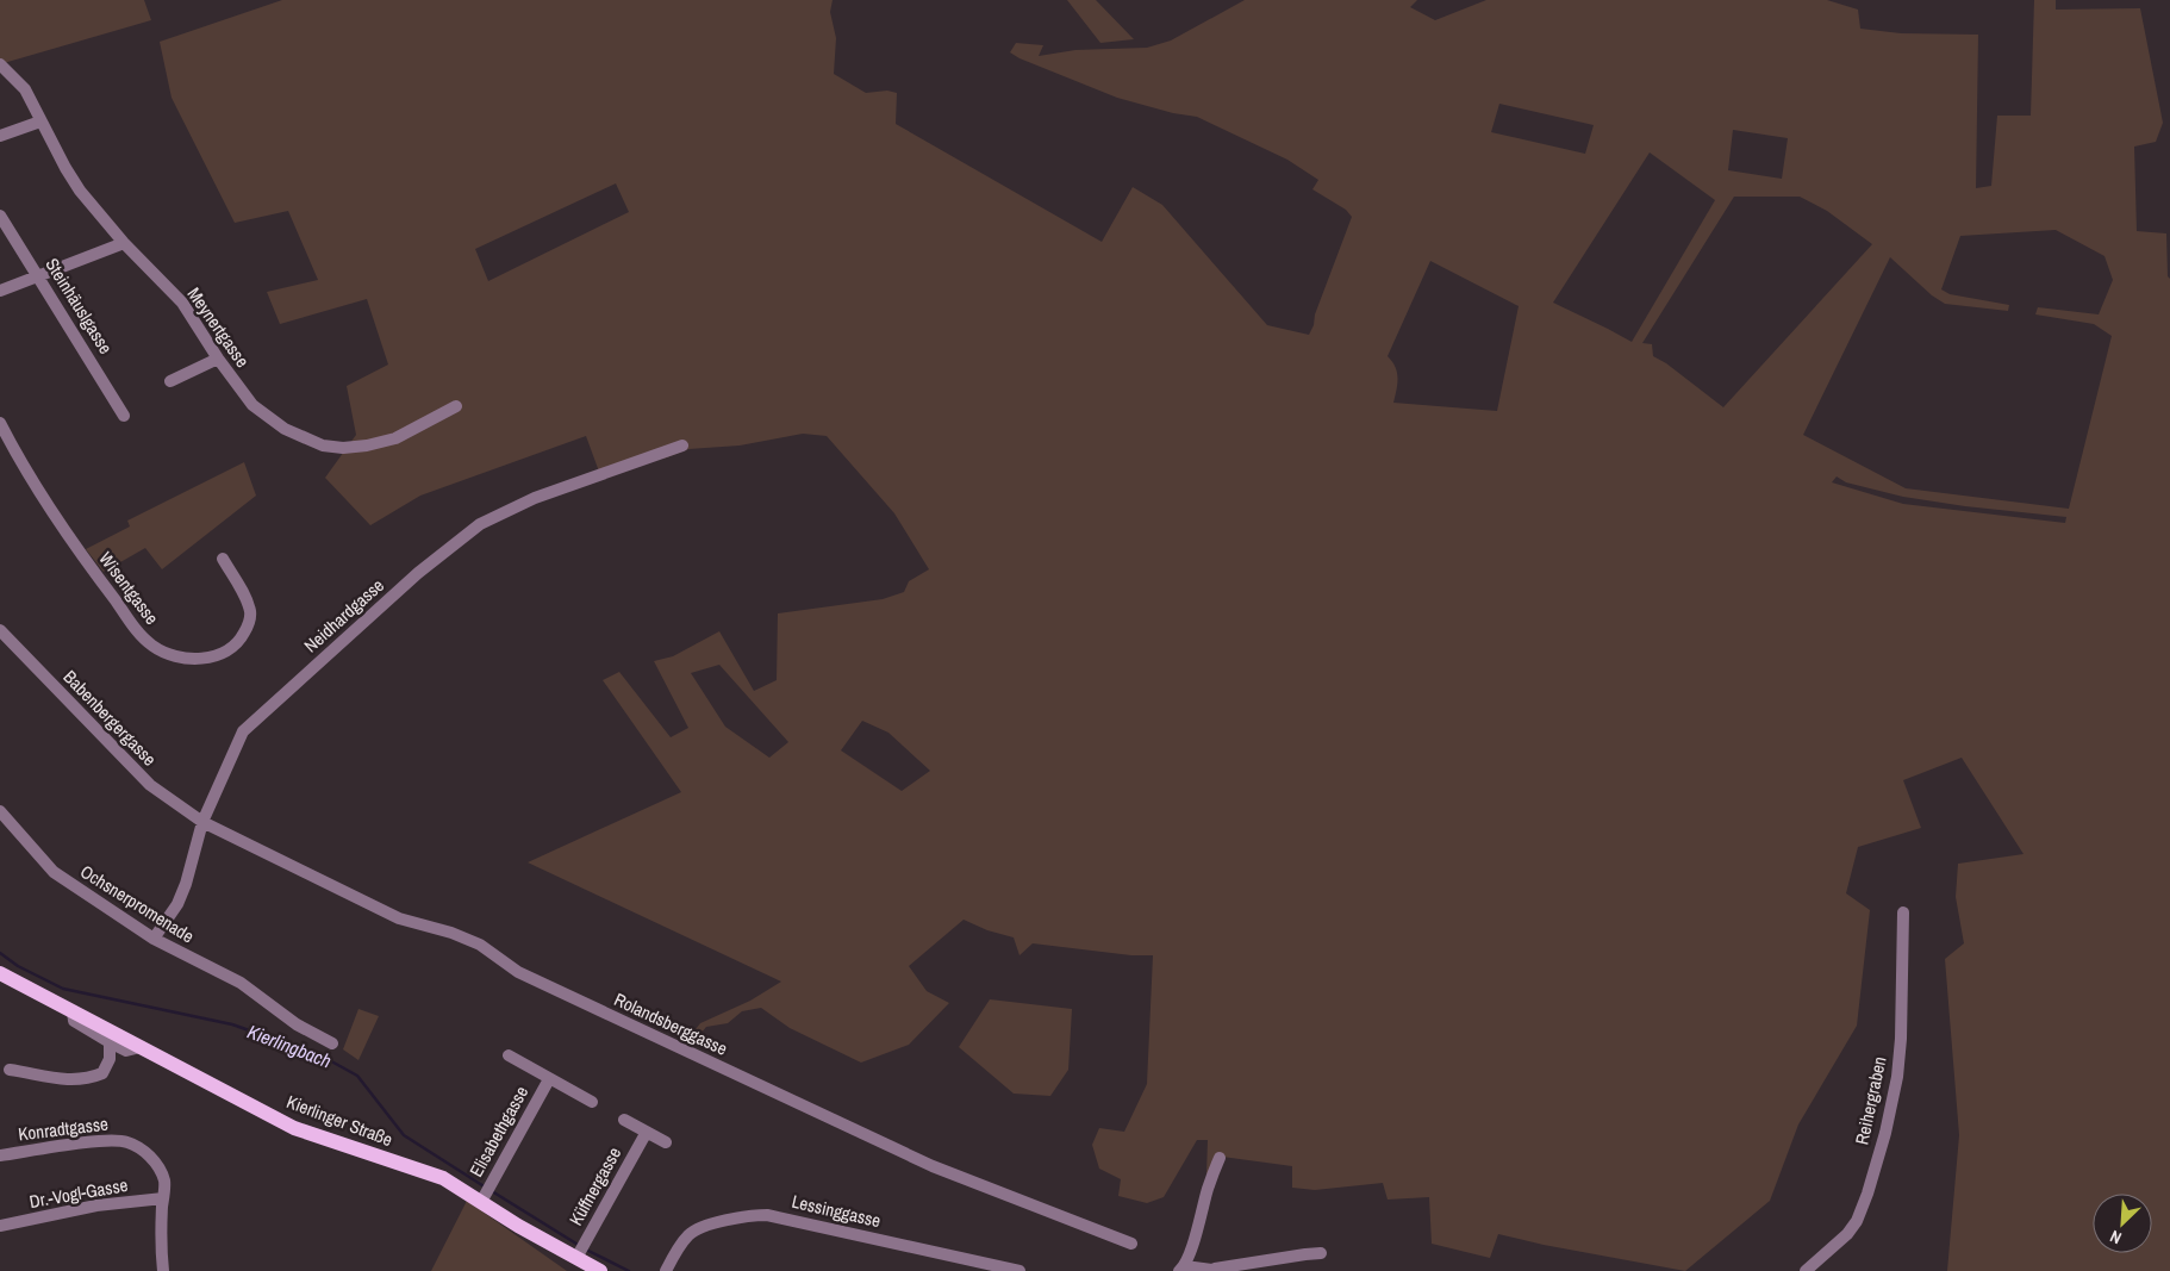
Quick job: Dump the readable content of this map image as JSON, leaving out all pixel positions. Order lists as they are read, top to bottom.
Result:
{
  "streets": {
    "main road": ["Kierlinger Straße"],
    "street": [
      "Steinhäuslgasse",
      "Meynertgasse",
      "Wisentgasse",
      "Neidhardgasse",
      "Babenbergergasse",
      "Ochsnerpromenade",
      "Rolandsberggasse",
      "Reihergraben",
      "Konradtgasse",
      "Elisabethgasse",
      "Küffnergasse",
      "Dr.-Vogl-Gasse",
      "Lessinggasse"
    ]
  },
  "crossings": [
    ["Neidhardgasse", "Babenbergergasse"],
    ["Neidhardgasse", "Ochsnerpromenade"],
    ["Neidhardgasse", "Rolandsberggasse"],
    ["Babenbergergasse", "Rolandsberggasse"],
    ["Kierlinger Straße", "Elisabethgasse"],
    ["Kierlinger Straße", "Küffnergasse"],
    ["Konradtgasse", "Dr.-Vogl-Gasse"]
  ],
  "water": ["Kierlingbach"],
  "north": "bottom left"
}
